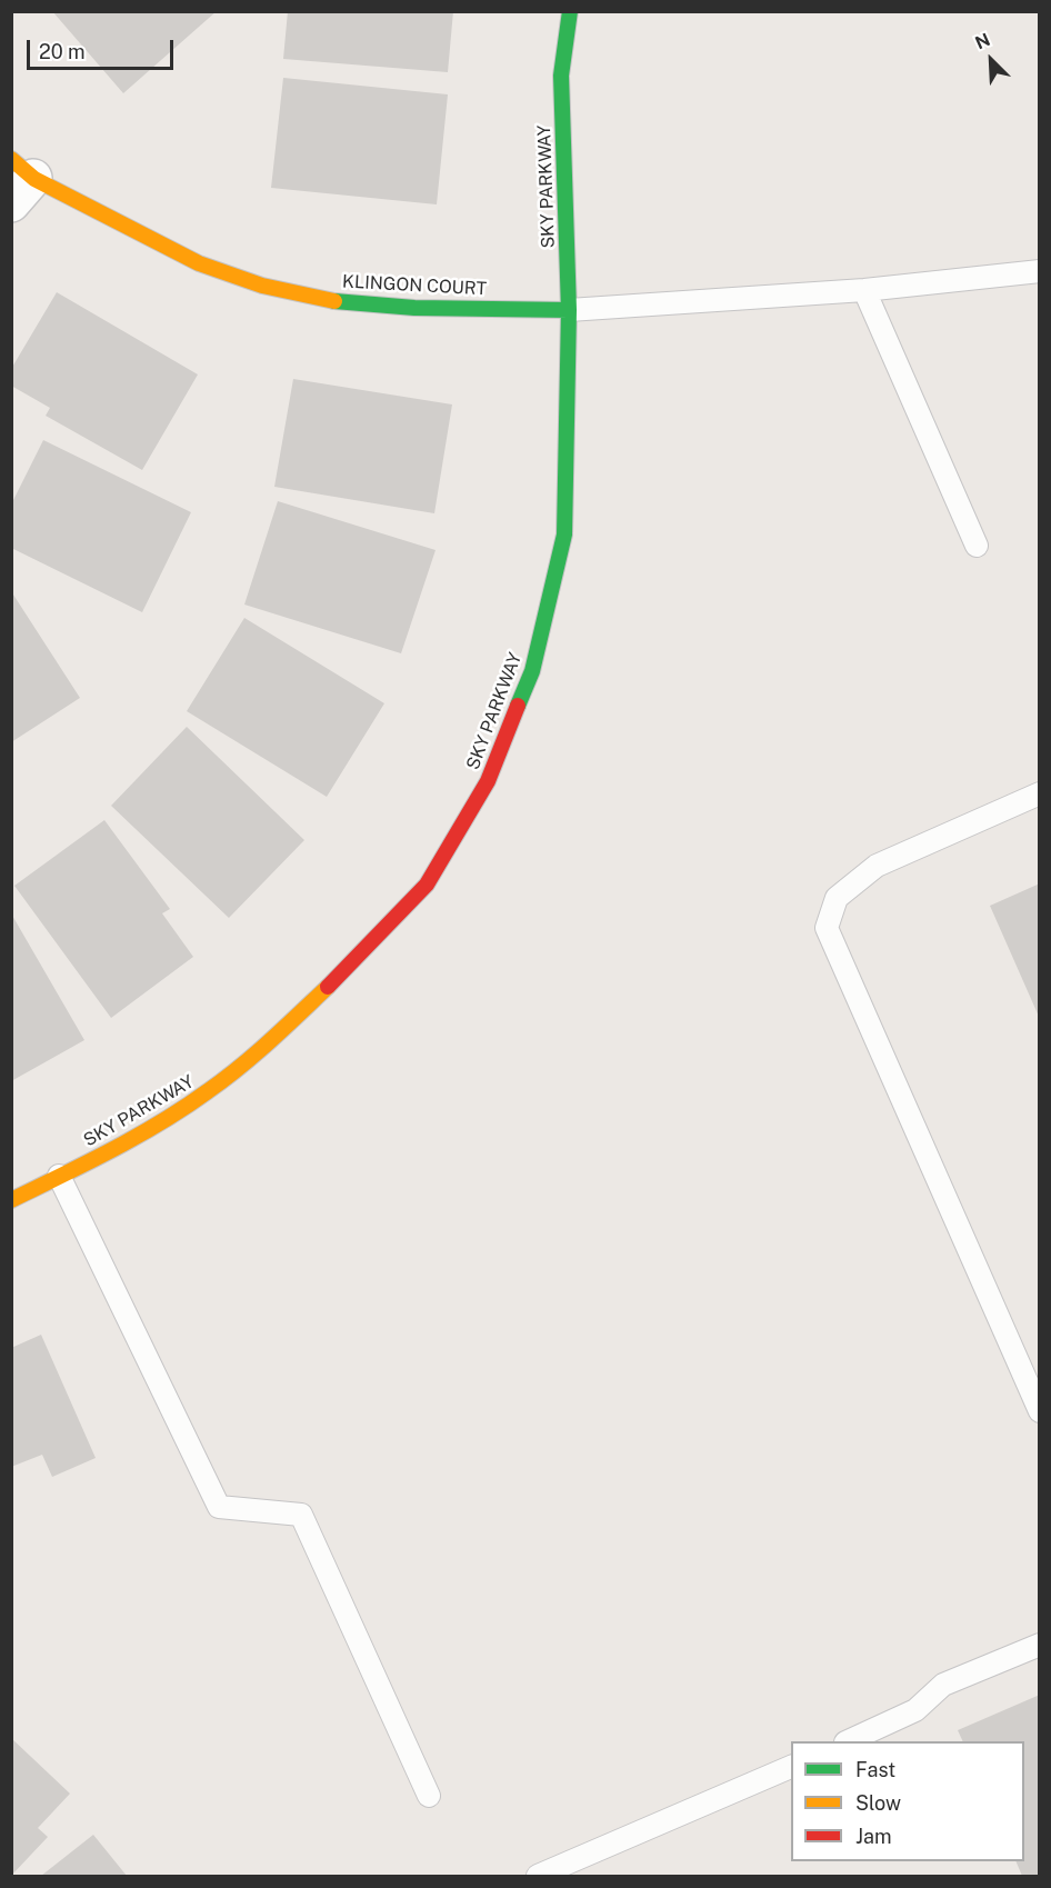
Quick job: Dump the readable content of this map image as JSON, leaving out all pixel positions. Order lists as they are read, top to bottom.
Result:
{
  "streets": {
    "street": ["SKY PARKWAY", "KLINGON COURT"]
  },
  "crossings": [
    ["SKY PARKWAY", "KLINGON COURT"]
  ],
  "legend": ["Fast", "Slow", "Jam"],
  "scale_bar": "20 m",
  "north": "top left"
}
